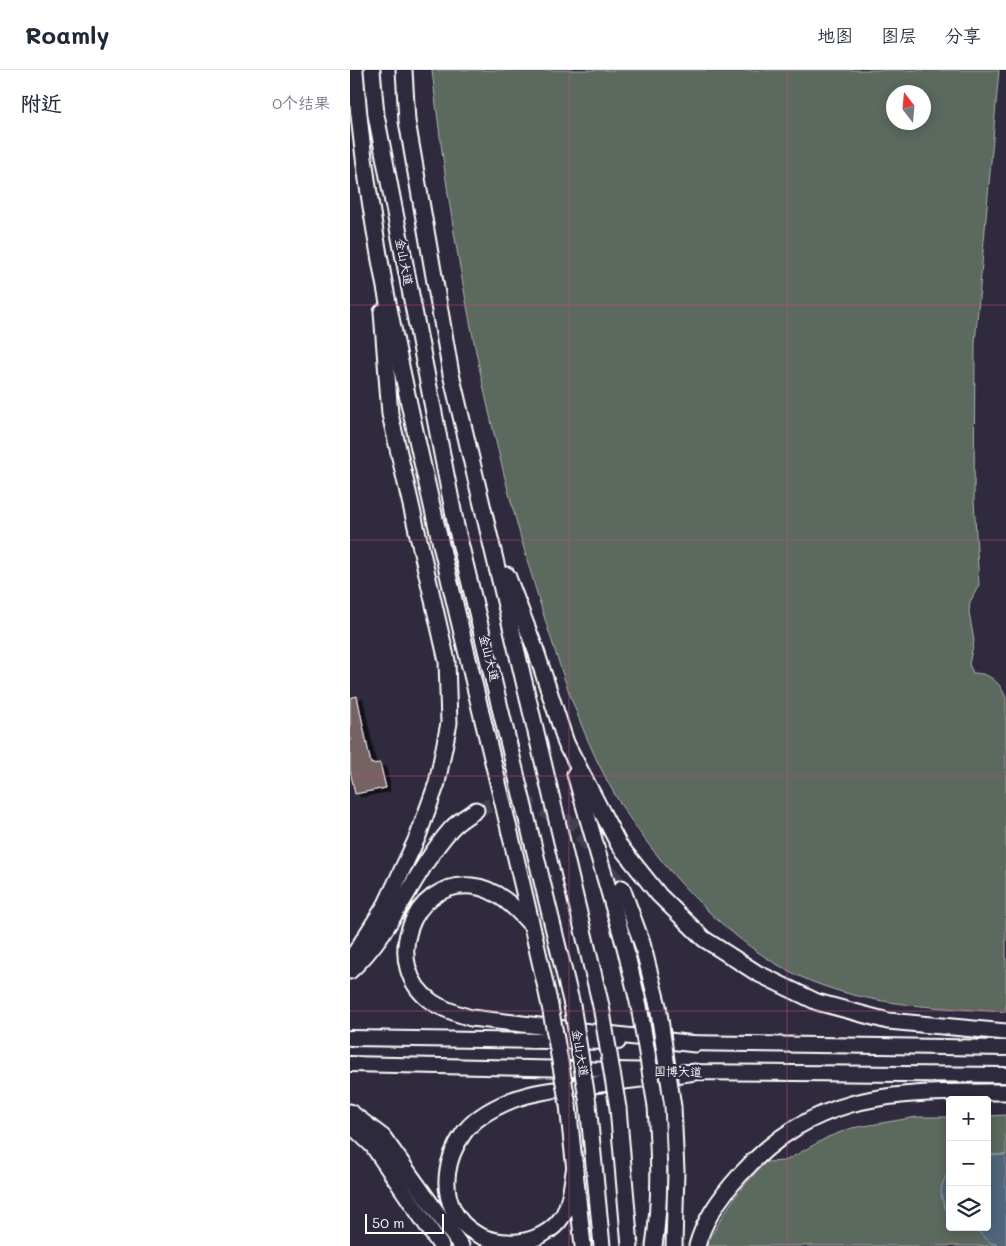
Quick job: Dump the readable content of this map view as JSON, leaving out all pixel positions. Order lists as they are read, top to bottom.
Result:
{
  "streets": {
    "highway": ["金山大道"],
    "main road": ["国博大道"]
  },
  "scale_bar": "50 m",
  "north": "top",
  "page": {
    "header": "Roamly",
    "nav": ["地图", "图层", "分享"],
    "heading": ["附近", "0个结果"],
    "map_buttons": ["+", "−"],
    "scale": "50 m"
  }
}
